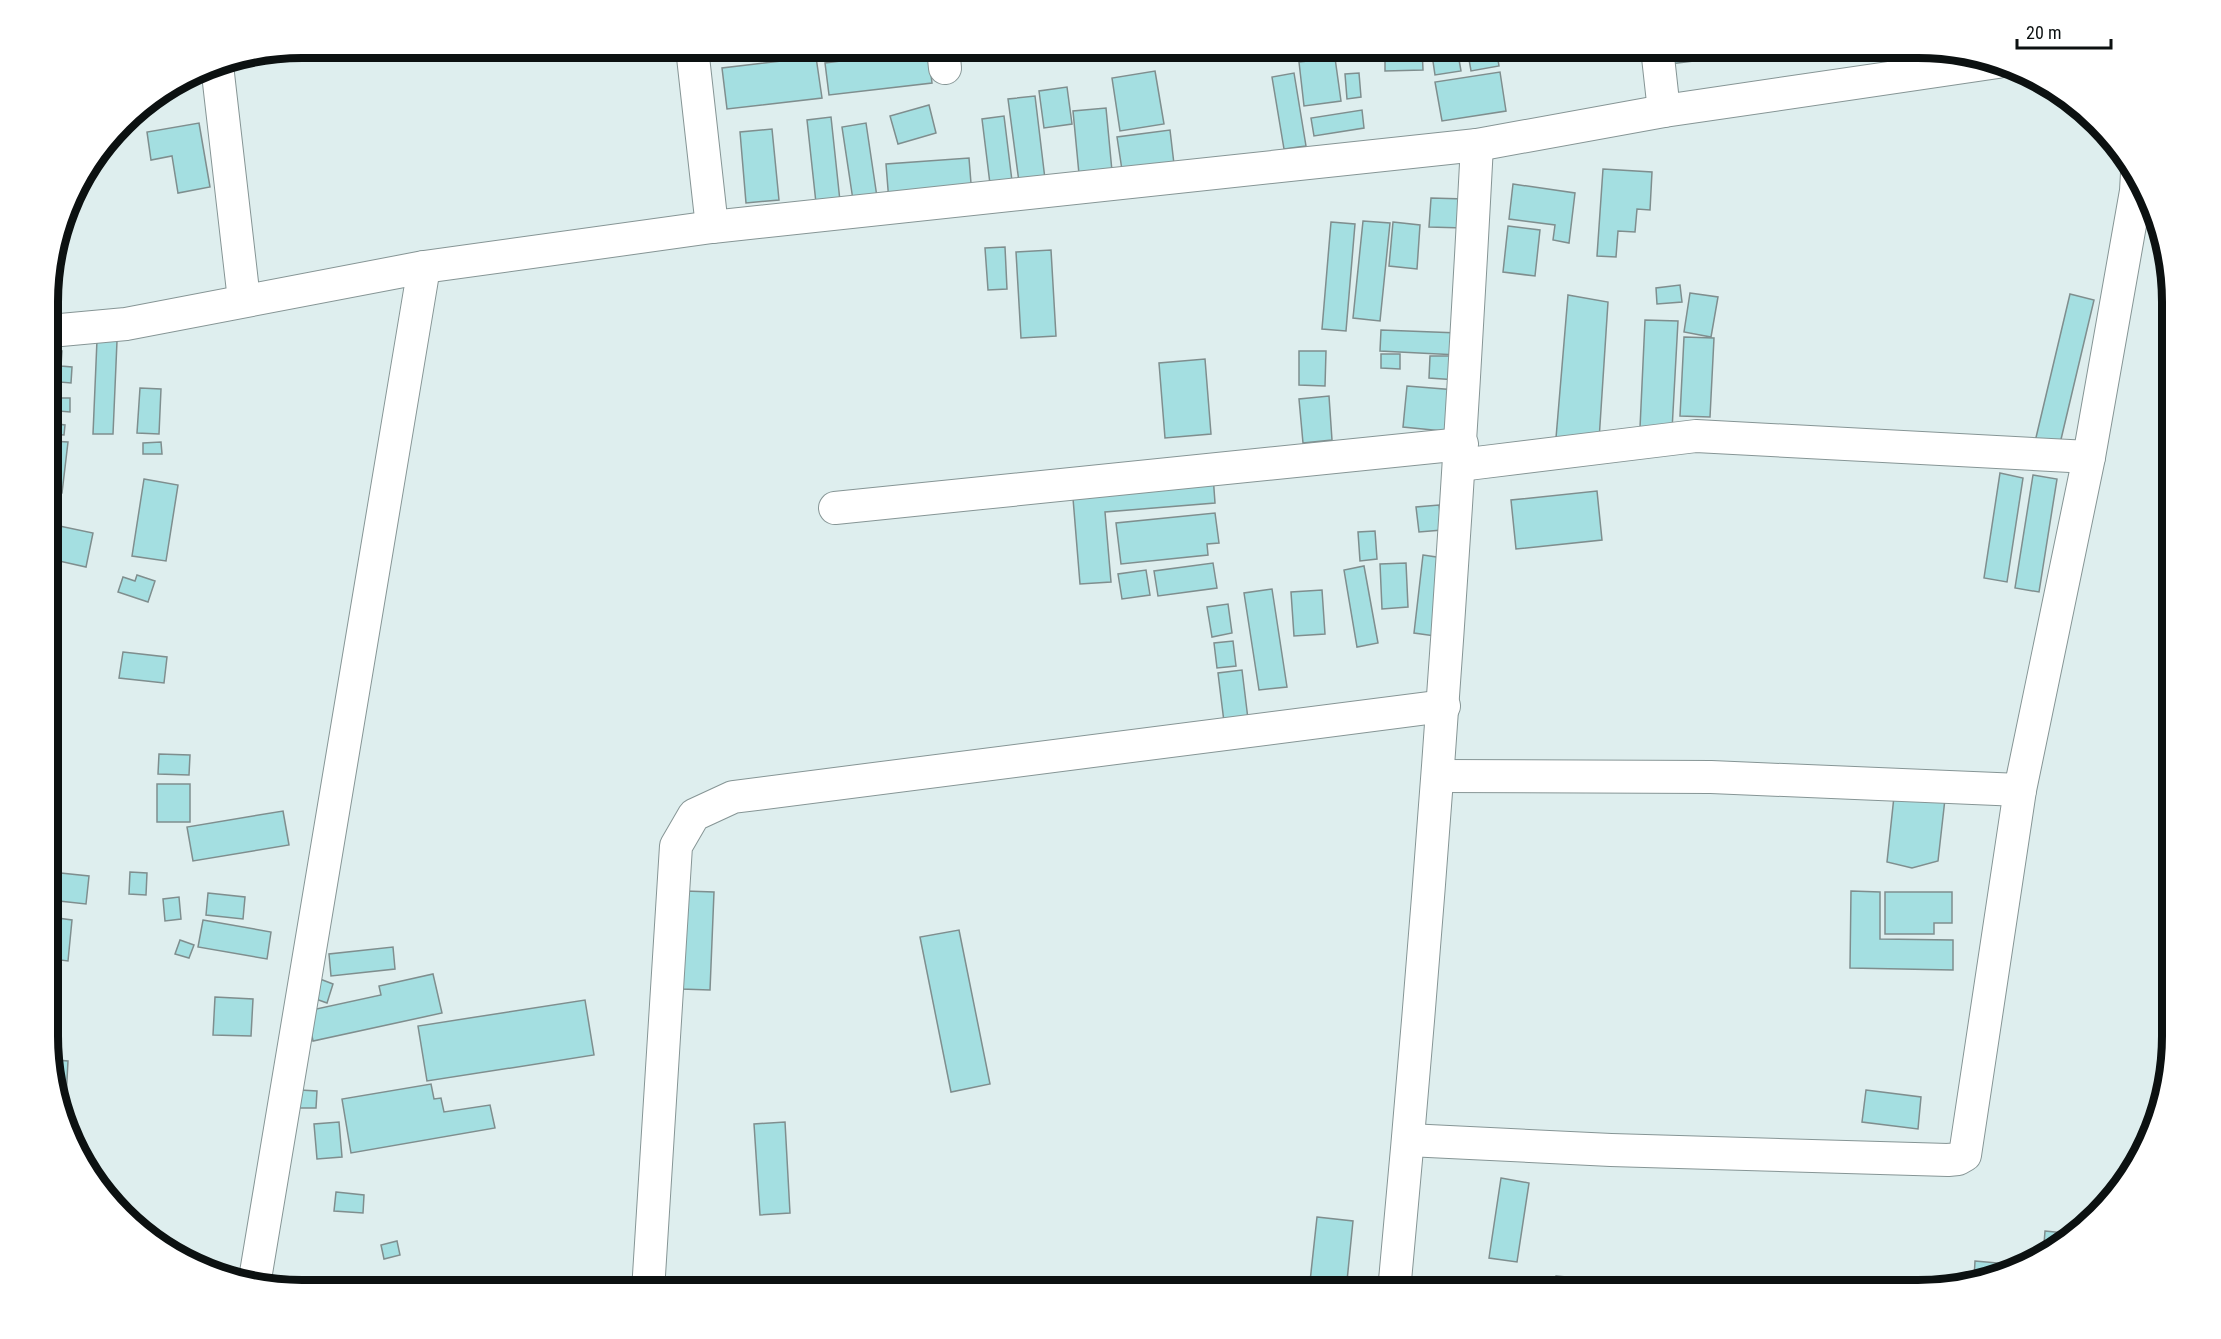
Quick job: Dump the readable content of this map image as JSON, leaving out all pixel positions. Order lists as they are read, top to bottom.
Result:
{
  "scale_bar": "20 m"
}
